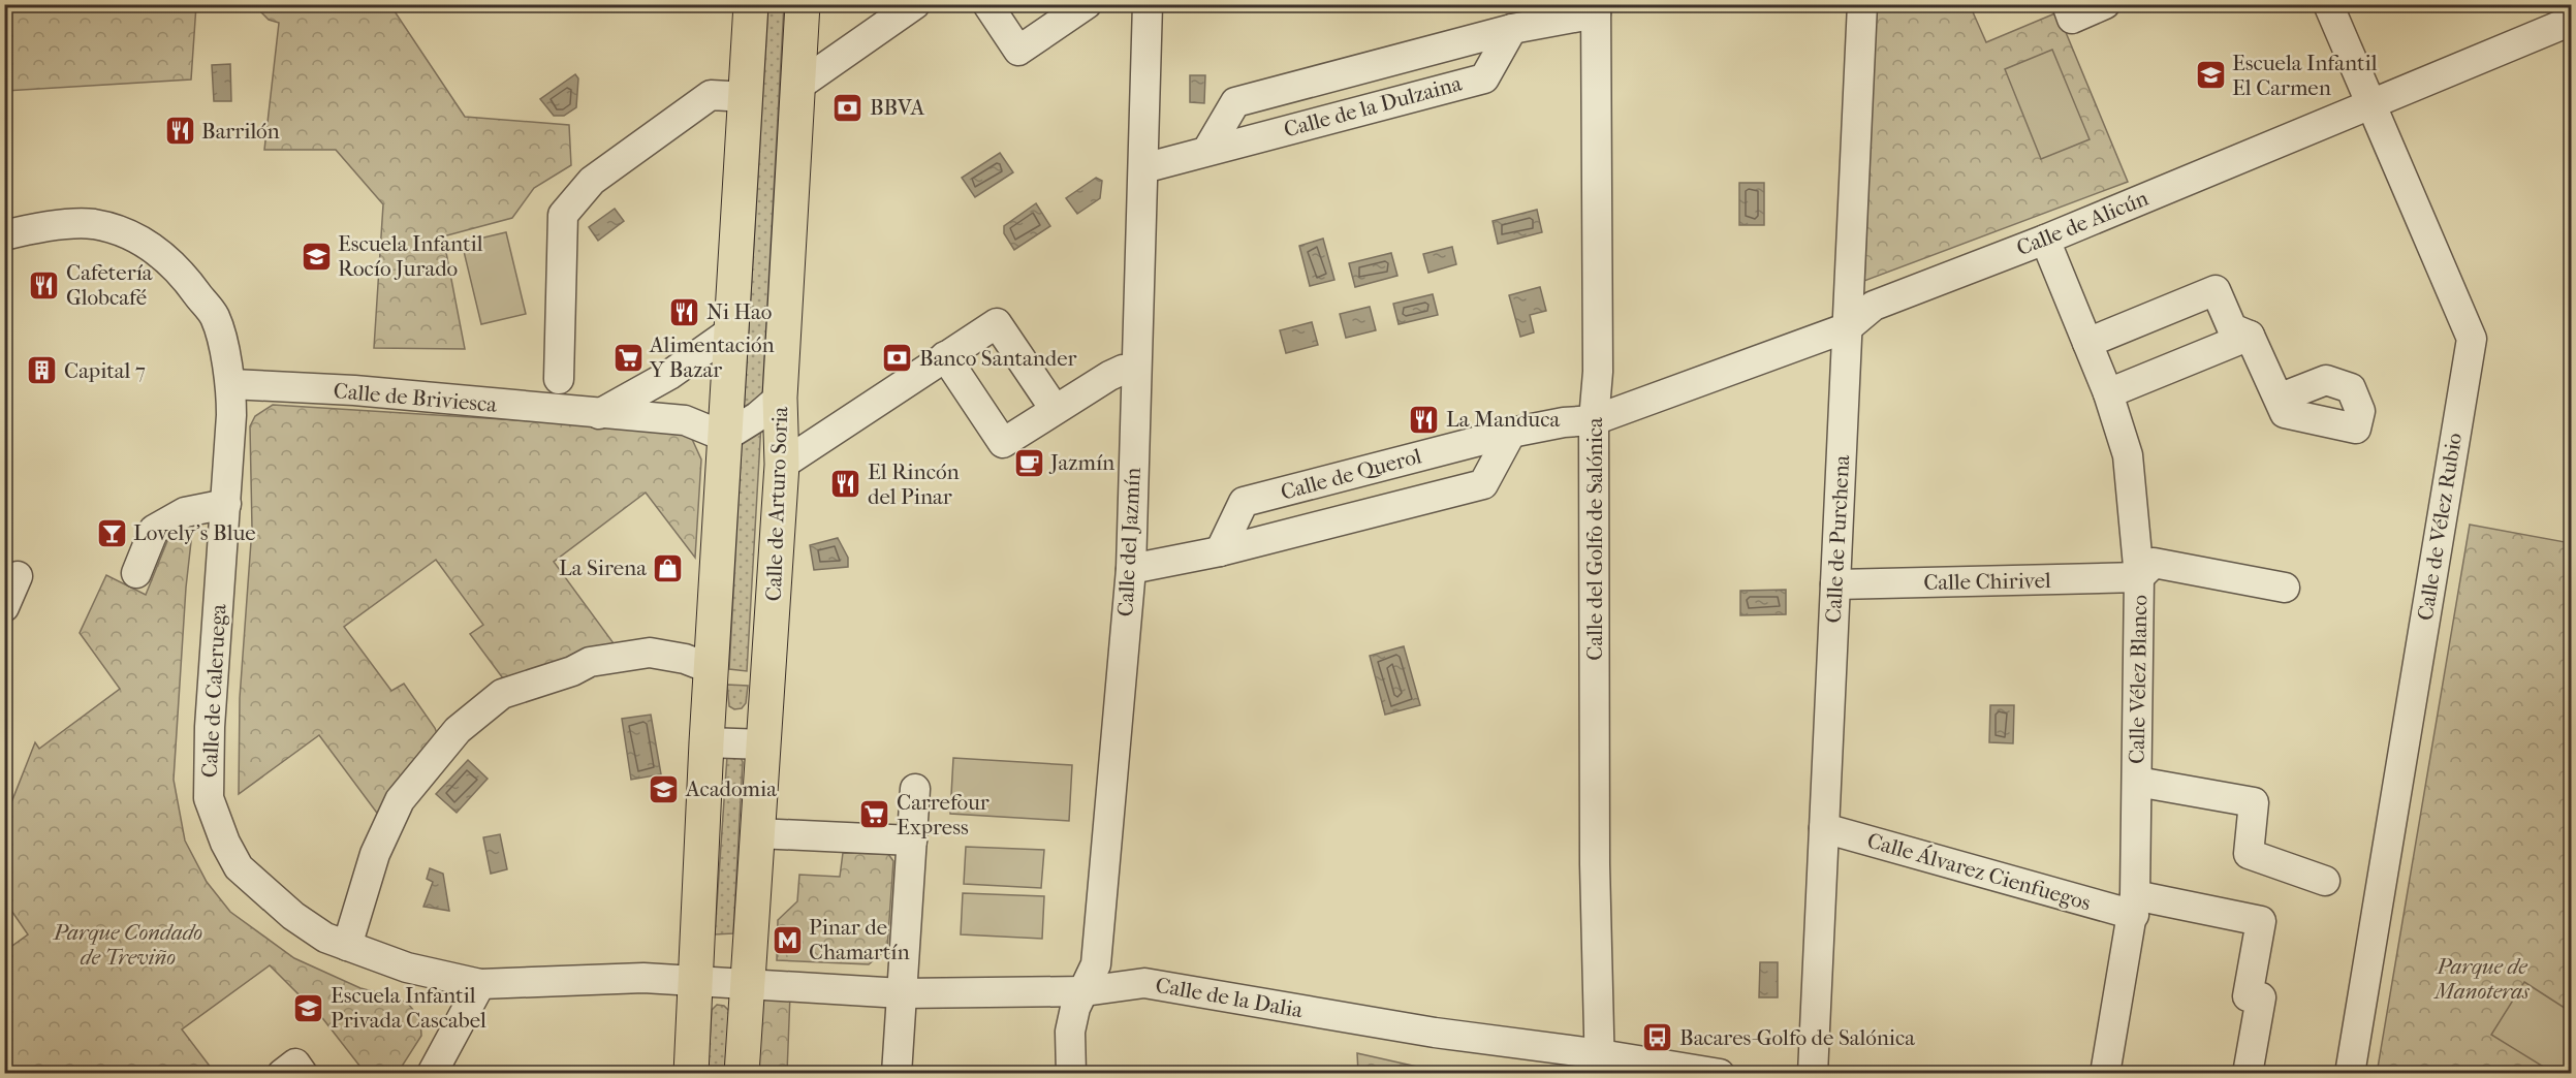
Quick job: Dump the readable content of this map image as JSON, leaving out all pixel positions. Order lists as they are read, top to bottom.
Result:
{
  "streets": {
    "main road": ["Calle de Arturo Soria"],
    "street": [
      "Calle de la Dulzaina",
      "Calle de Alicún",
      "Calle de Briviesca",
      "Calle de Querol",
      "Calle de Vélez Rubio",
      "Calle del Golfo de Salónica",
      "Calle de Purchena",
      "Calle del Jazmín",
      "Calle Chirivel",
      "Calle Vélez Blanco",
      "Calle de Caleruega",
      "Calle Álvarez Cienfuegos",
      "Calle de la Dalia"
    ]
  },
  "crossings": [
    ["Calle de la Dulzaina", "Calle del Golfo de Salónica"],
    ["Calle de la Dulzaina", "Calle del Jazmín"],
    ["Calle de Alicún", "Calle de Querol"],
    ["Calle de Alicún", "Calle de Vélez Rubio"],
    ["Calle de Alicún", "Calle del Golfo de Salónica"],
    ["Calle de Alicún", "Calle de Purchena"],
    ["Calle de Alicún", "Calle Vélez Blanco"],
    ["Calle de Briviesca", "Calle de Caleruega"],
    ["Calle de Querol", "Calle del Golfo de Salónica"],
    ["Calle de Querol", "Calle del Jazmín"],
    ["Calle de Arturo Soria", "Calle de la Dalia"],
    ["Calle del Golfo de Salónica", "Calle de la Dalia"],
    ["Calle de Purchena", "Calle Chirivel"],
    ["Calle de Purchena", "Calle Álvarez Cienfuegos"],
    ["Calle del Jazmín", "Calle de la Dalia"],
    ["Calle Chirivel", "Calle Vélez Blanco"],
    ["Calle Vélez Blanco", "Calle Álvarez Cienfuegos"]
  ],
  "parks": ["Parque Condado de Treviño", "Parque de Manoteras"],
  "places": {
    "school or university": [
      "Escuela Infantil El Carmen",
      "Escuela Infantil Rocío Jurado",
      "Acadomia",
      "Escuela Infantil Privada Cascabel"
    ],
    "bank": ["BBVA", "Banco Santander"],
    "restaurant": [
      "Barrilón",
      "Cafetería Globcafé",
      "Ni Hao",
      "La Manduca",
      "El Rincón del Pinar"
    ],
    "supermarket": ["Alimentación Y Bazar", "Carrefour Express"],
    "building": ["Capital 7"],
    "cafe": ["Jazmín"],
    "bar": ["Lovely's Blue"],
    "shop": ["La Sirena"],
    "metro station": ["Pinar de Chamartín"],
    "bus stop": ["Bacares-Golfo de Salónica"]
  }
}
